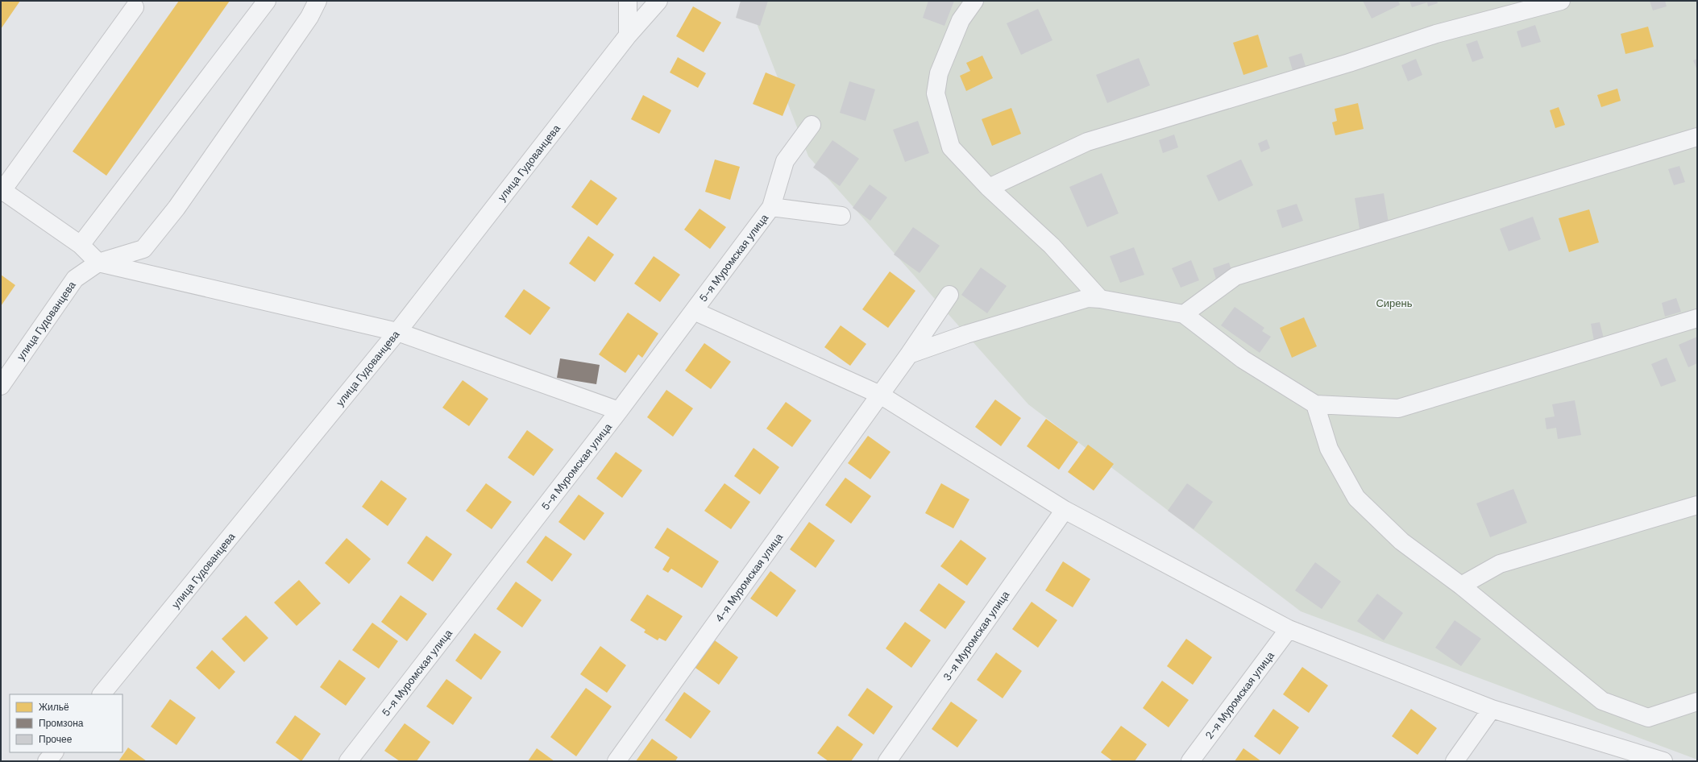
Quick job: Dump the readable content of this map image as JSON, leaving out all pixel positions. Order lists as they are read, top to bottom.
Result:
{
  "streets": {
    "street": [
      "улица Гудованцева",
      "5-я Муромская улица",
      "4-я Муромская улица",
      "3-я Муромская улица",
      "2-я Муромская улица"
    ]
  },
  "parks": ["Сирень"],
  "legend": ["Жильё", "Промзона", "Прочее"]
}
